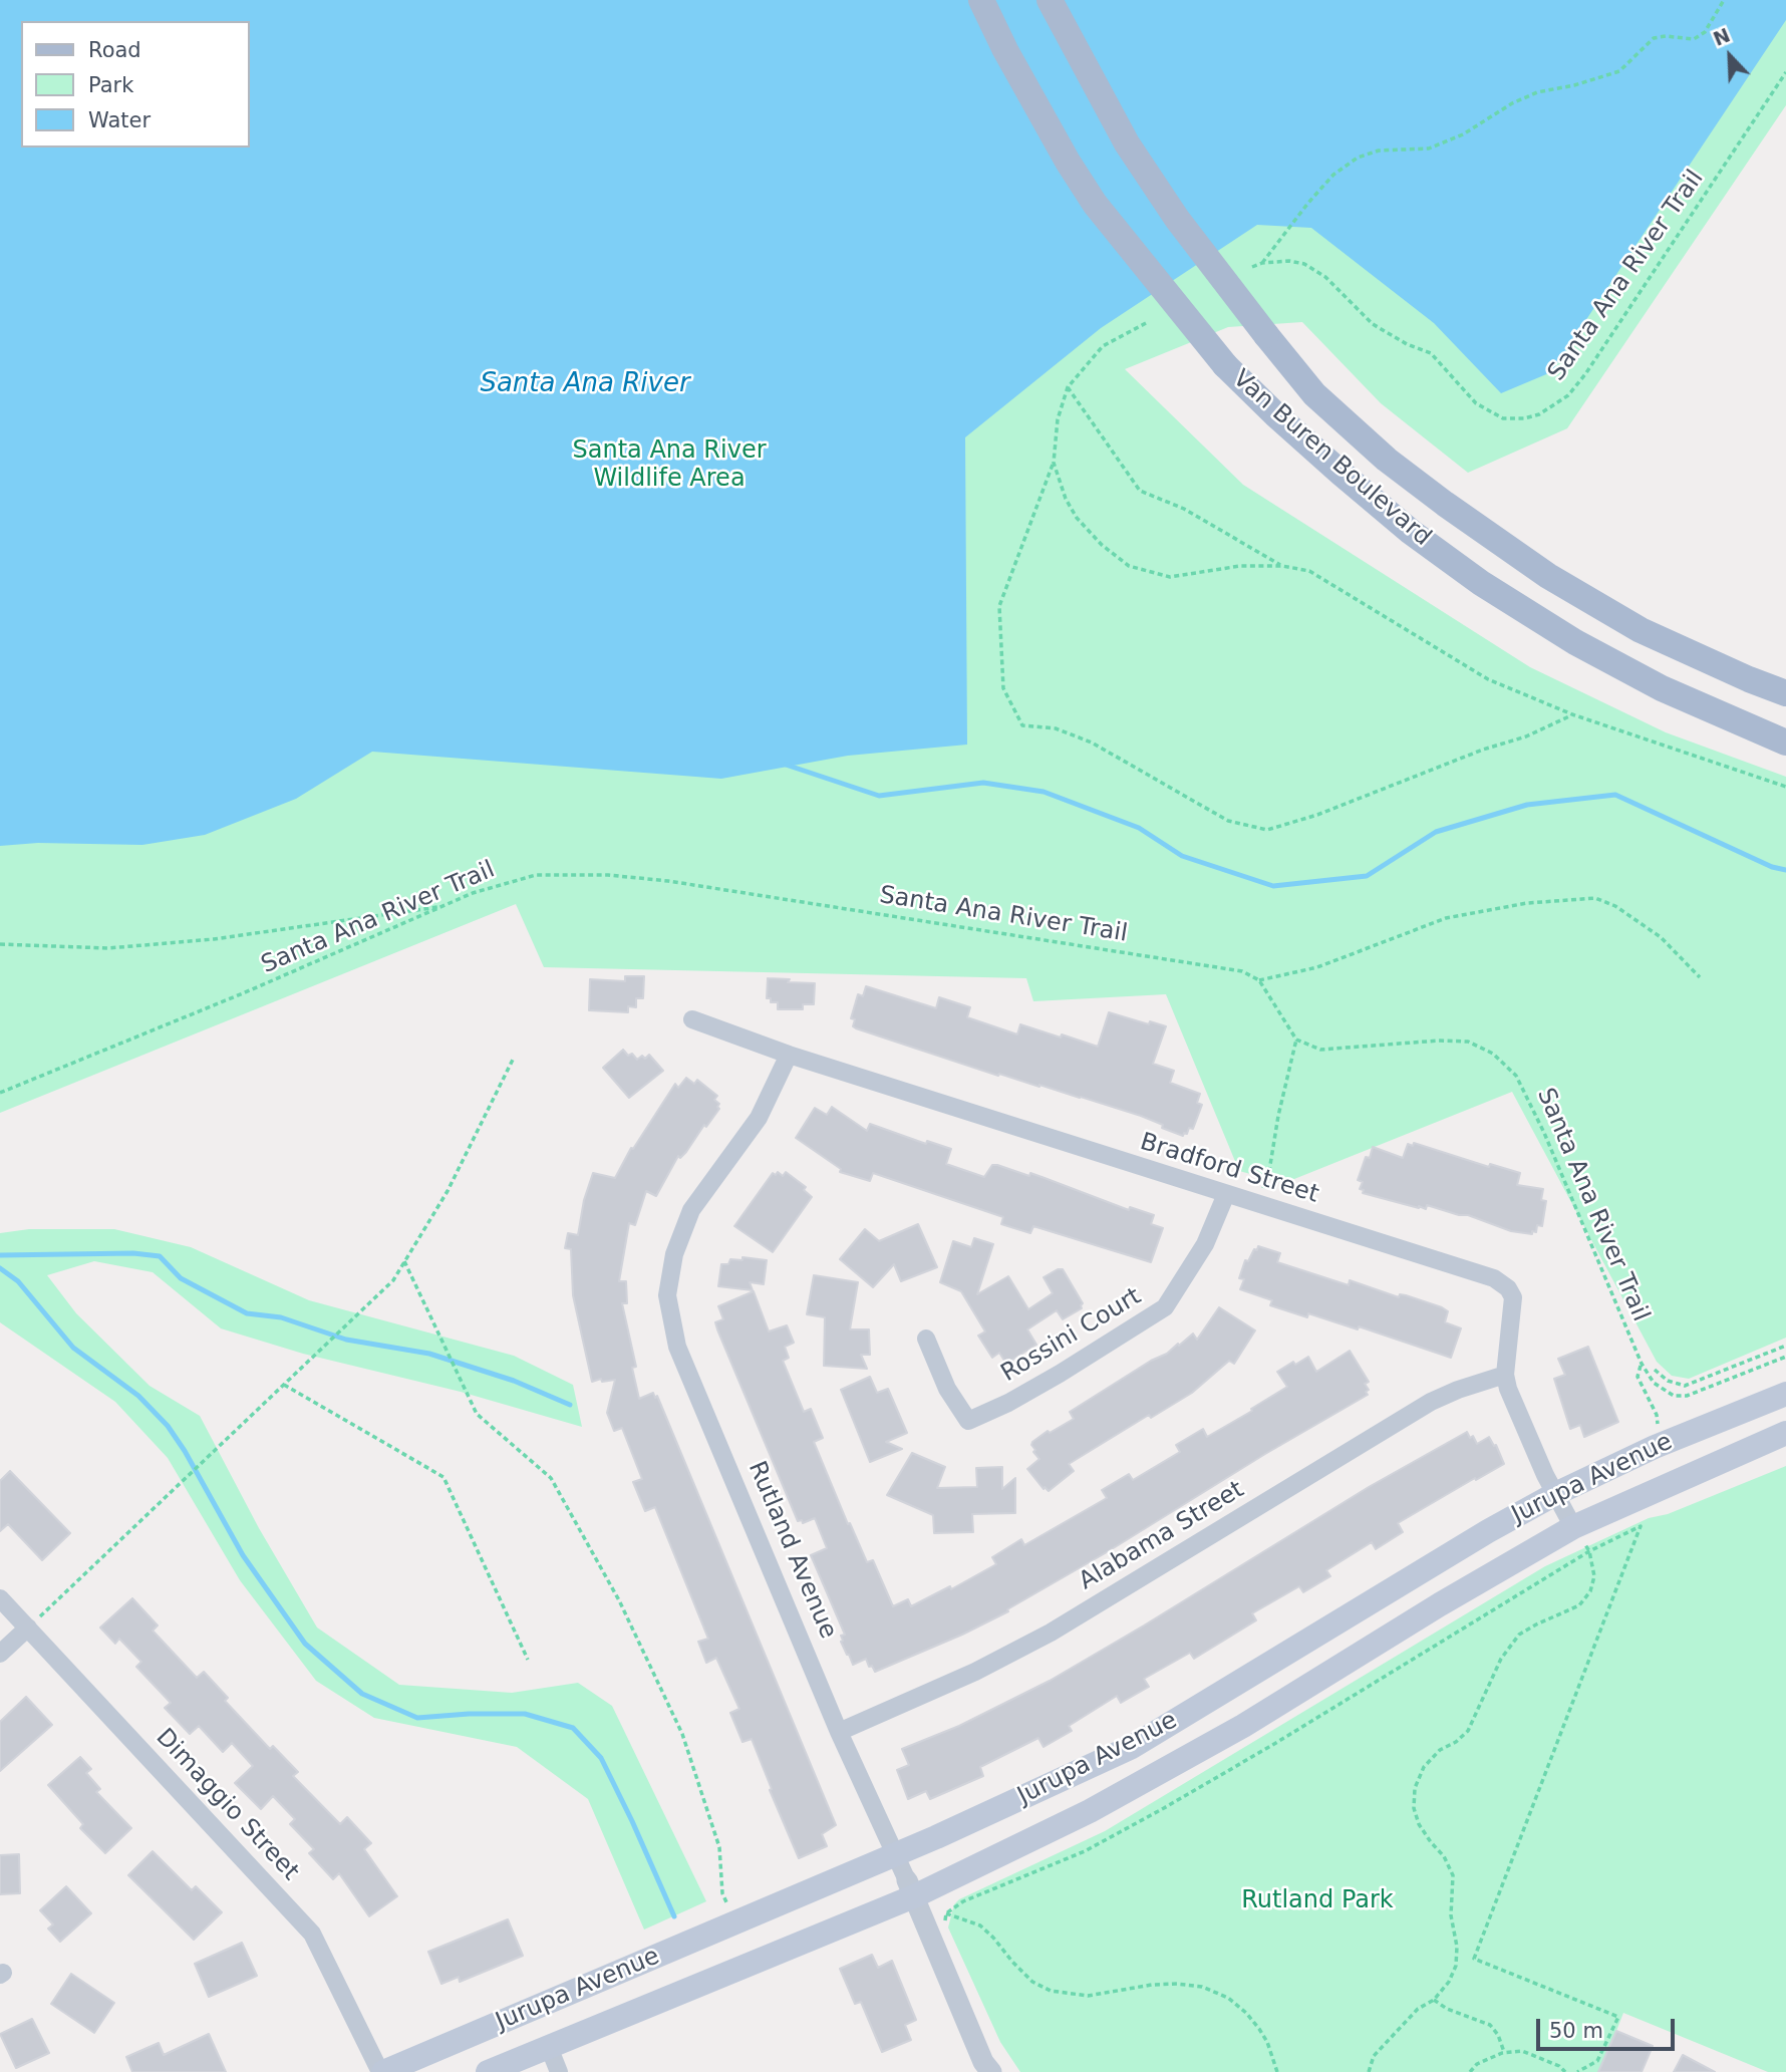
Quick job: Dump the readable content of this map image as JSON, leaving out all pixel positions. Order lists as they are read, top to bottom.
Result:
{
  "streets": {
    "main road": ["Van Buren Boulevard", "Jurupa Avenue"],
    "street": [
      "Bradford Street",
      "Rossini Court",
      "Alabama Street",
      "Rutland Avenue",
      "Dimaggio Street"
    ],
    "path": ["Santa Ana River Trail"]
  },
  "crossings": [
    ["Bradford Street", "Rossini Court"],
    ["Bradford Street", "Jurupa Avenue"],
    ["Bradford Street", "Alabama Street"],
    ["Bradford Street", "Rutland Avenue"],
    ["Jurupa Avenue", "Rutland Avenue"],
    ["Jurupa Avenue", "Dimaggio Street"],
    ["Alabama Street", "Rutland Avenue"]
  ],
  "water": ["Santa Ana River"],
  "parks": ["Santa Ana River Wildlife Area", "Rutland Park"],
  "legend": ["Road", "Park", "Water"],
  "scale_bar": "50 m",
  "north": "top left"
}
